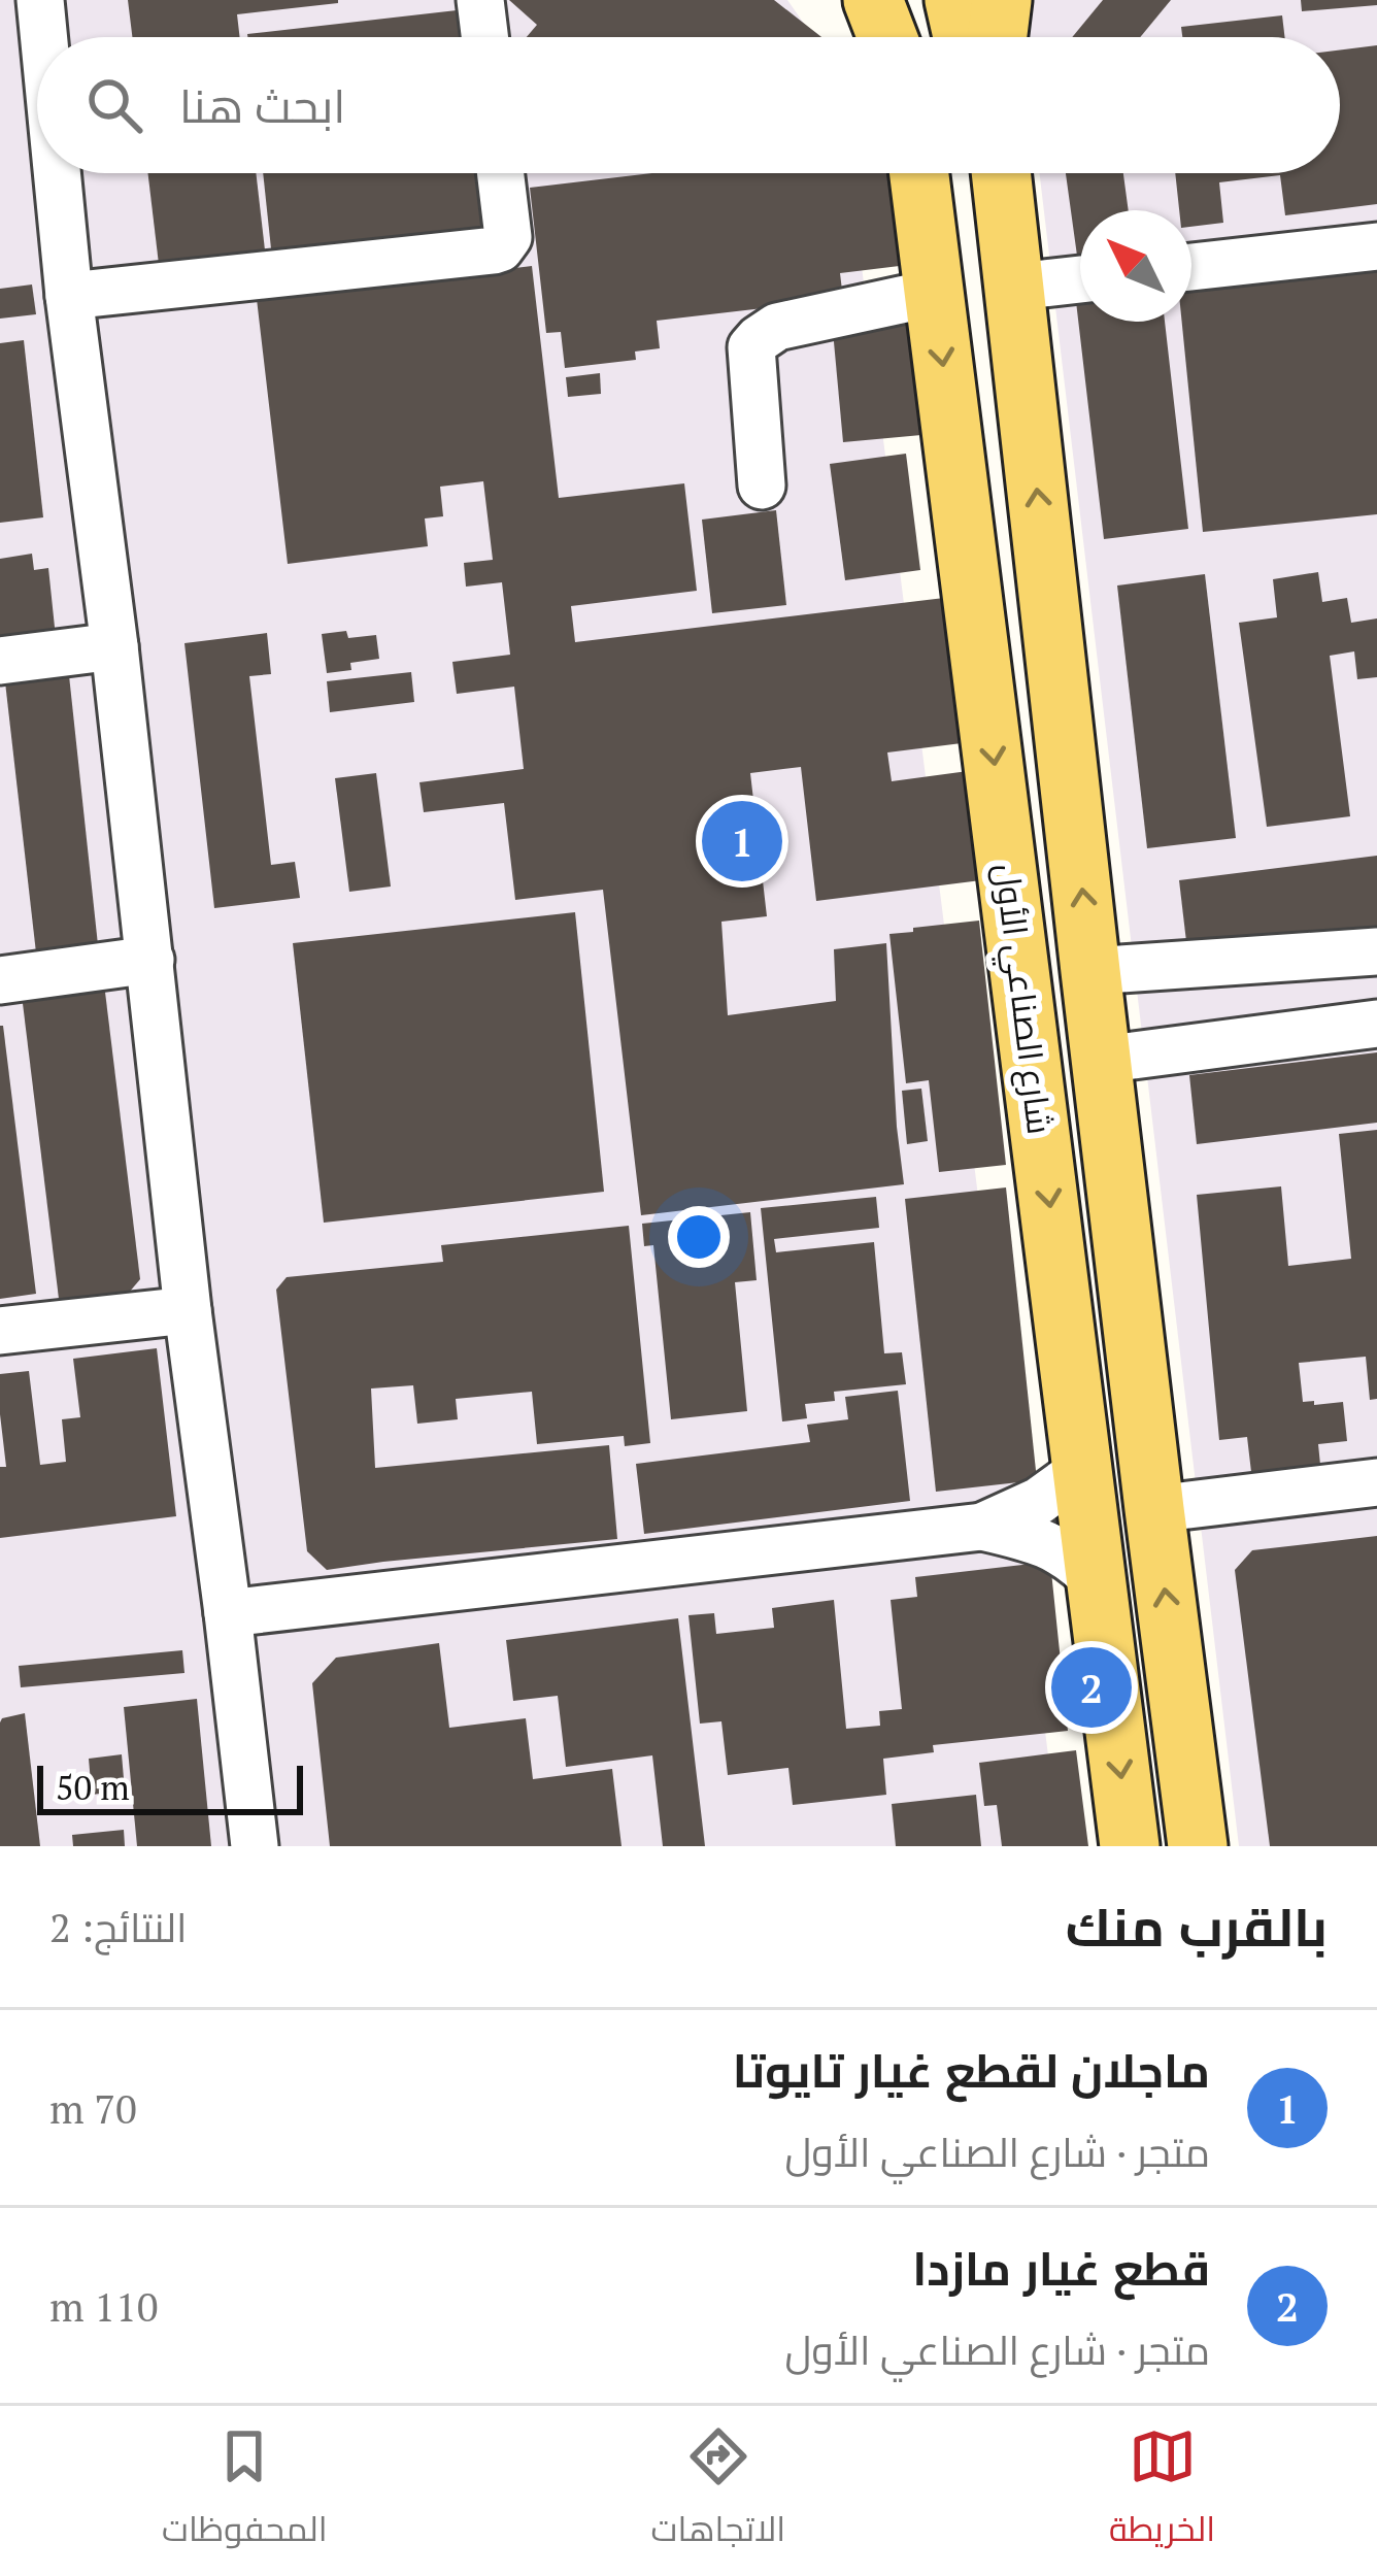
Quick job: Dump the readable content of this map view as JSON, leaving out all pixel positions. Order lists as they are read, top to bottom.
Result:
{
  "streets": {
    "main road": ["شارع الصناعي الأول"]
  },
  "scale_bar": "50 m",
  "north": "top left",
  "page": {
    "search": "ابحث هنا",
    "pins": ["1", "2"],
    "scale": "50 m",
    "heading": ["بالقرب منك", "النتائج: 2"],
    "list": [
      {
        "mark": "1",
        "name": "ماجلان لقطع غيار تايوتا",
        "note": "متجر · شارع الصناعي الأول",
        "value": "70 m"
      },
      {
        "mark": "2",
        "name": "قطع غيار مازدا",
        "note": "متجر · شارع الصناعي الأول",
        "value": "110 m"
      }
    ],
    "nav": ["الخريطة", "الاتجاهات", "المحفوظات"]
  }
}
